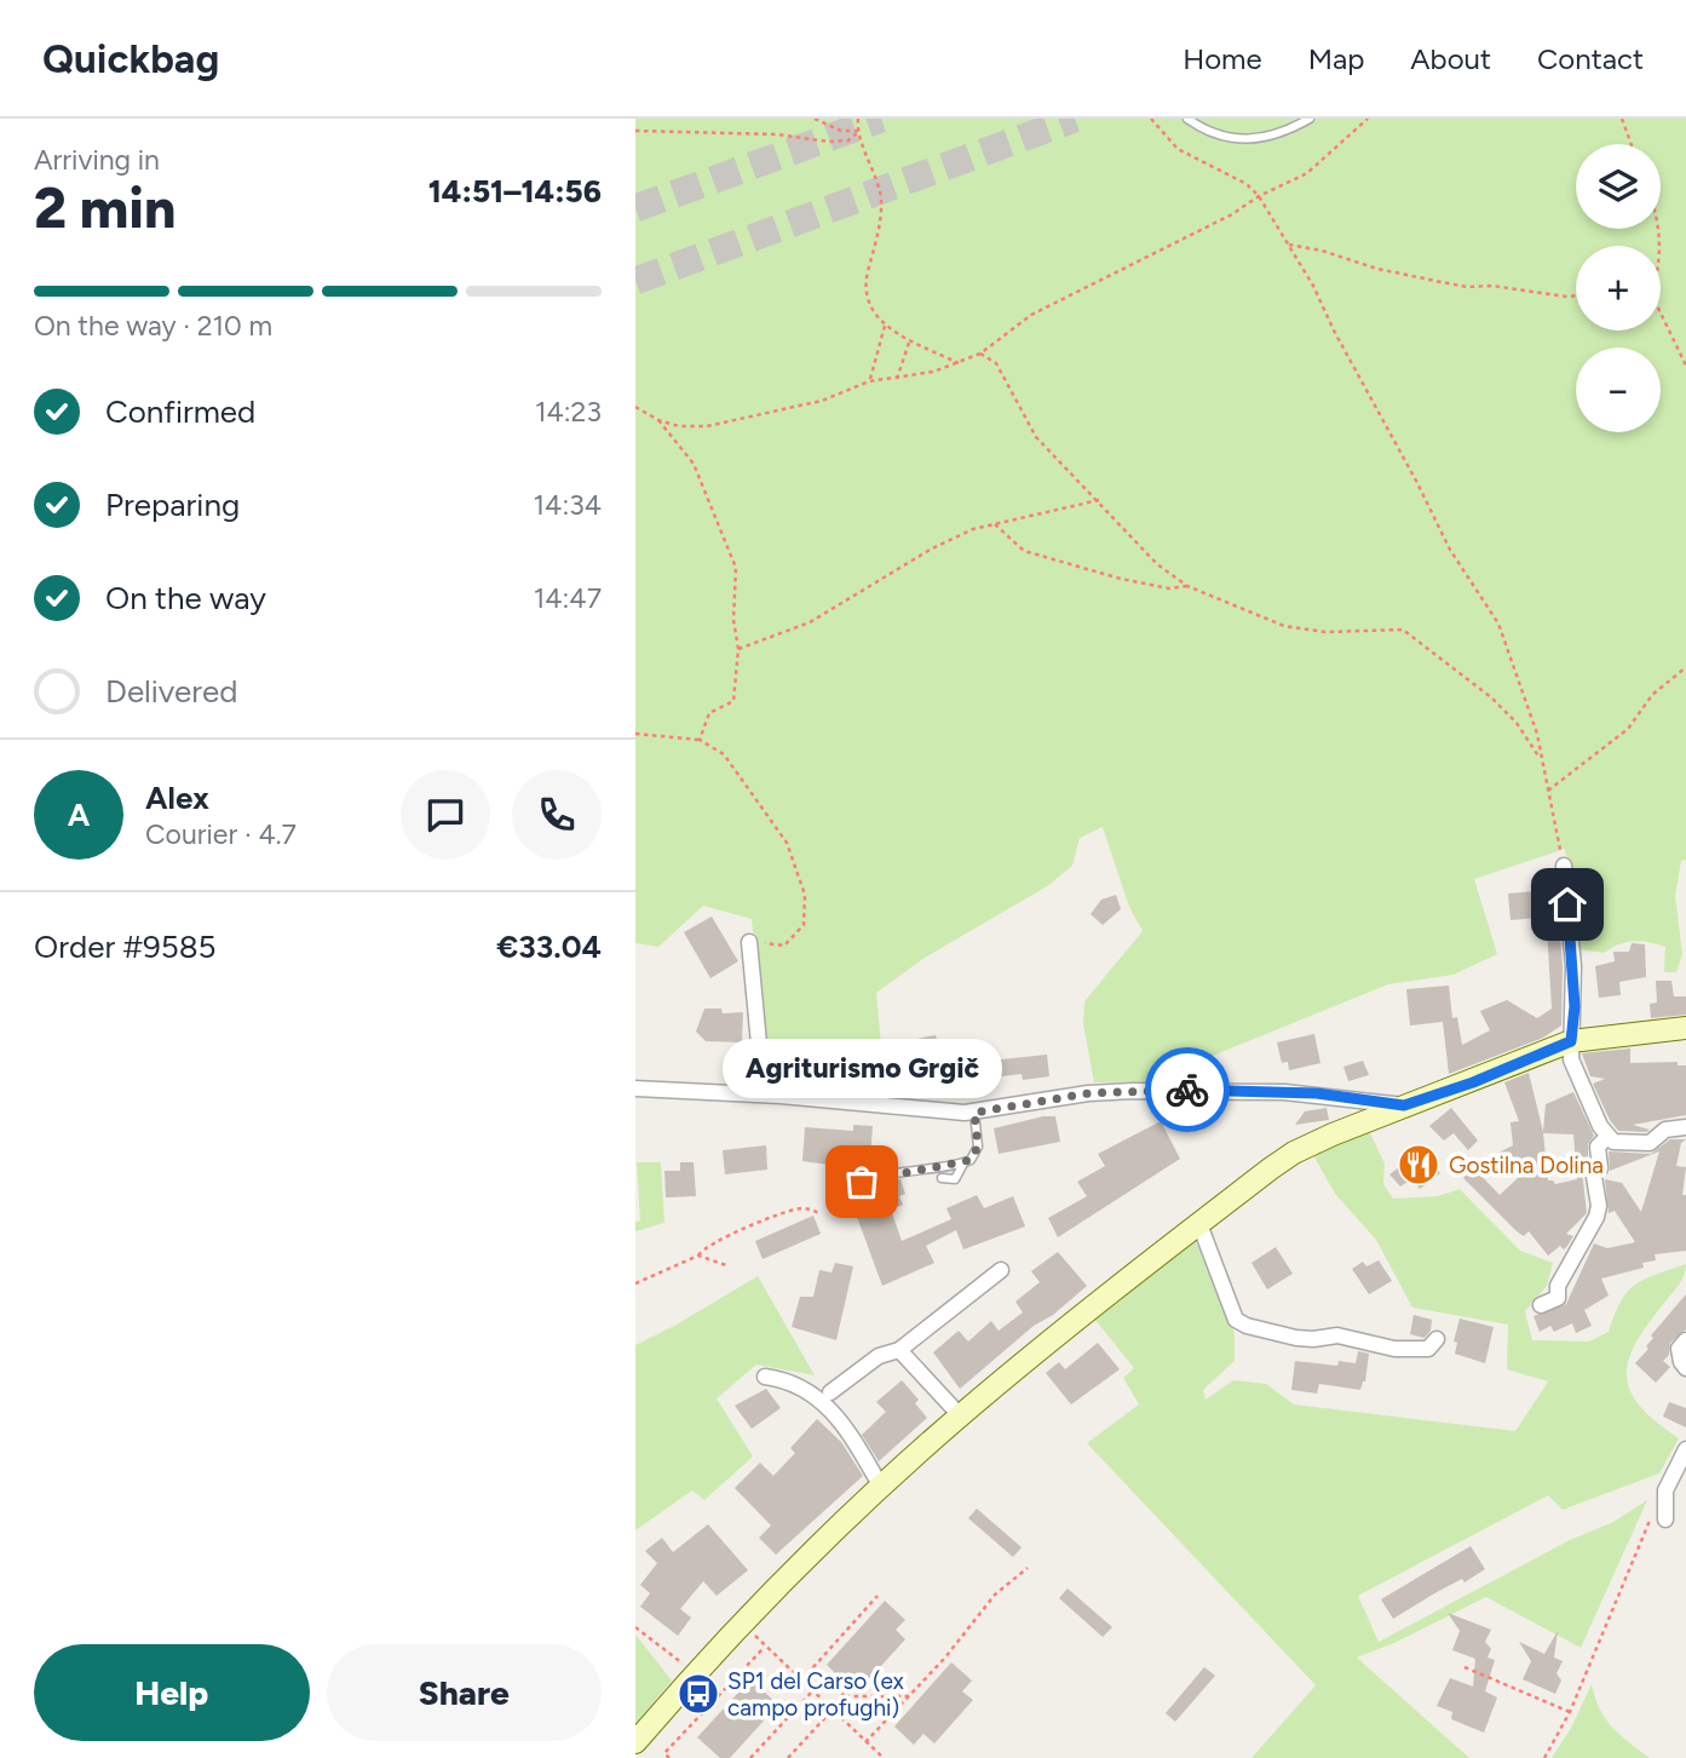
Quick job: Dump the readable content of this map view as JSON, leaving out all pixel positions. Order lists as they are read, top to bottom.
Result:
{
  "places": {
    "restaurant": ["Gostilna Dolina"],
    "other": ["Agriturismo Grgič"],
    "bus stop": ["SP1 del Carso (ex campo profughi)"]
  },
  "page": {
    "header": "Quickbag",
    "nav": [
      "Home",
      "Map",
      "About",
      "Contact"
    ],
    "heading": ["2 min", "Arriving in", "14:51–14:56"],
    "panel": [
      "Alex",
      "Courier · 4.7",
      "Order #9585",
      "€33.04"
    ],
    "map_buttons": ["+", "−"],
    "bar": "On the way · 210 m",
    "list": [
      ["Confirmed", "14:23"],
      ["Preparing", "14:34"],
      ["On the way", "14:47"],
      "Delivered"
    ],
    "round": "A",
    "bubble": "Agriturismo Grgič",
    "buttons": ["Help", "Share"]
  }
}
